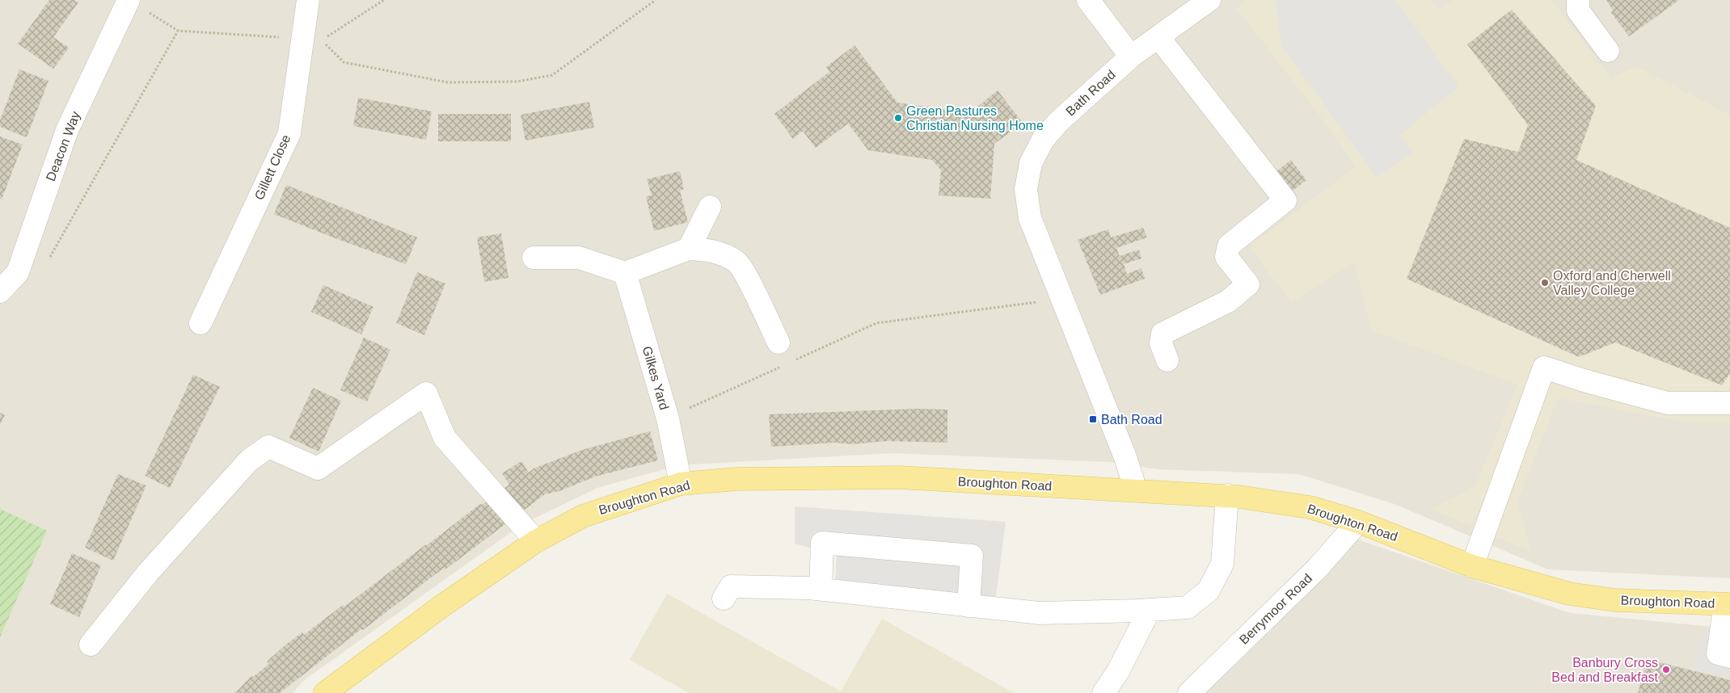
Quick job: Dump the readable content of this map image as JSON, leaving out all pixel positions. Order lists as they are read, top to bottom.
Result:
{
  "streets": {
    "main road": ["Broughton Road"],
    "street": [
      "Bath Road",
      "Deacon Way",
      "Gillett Close",
      "Gilkes Yard",
      "Berrymoor Road"
    ]
  },
  "crossings": [
    ["Bath Road", "Broughton Road"],
    ["Gilkes Yard", "Broughton Road"],
    ["Broughton Road", "Berrymoor Road"]
  ],
  "places": {
    "other": ["Green Pastures Christian Nursing Home", "Oxford and Cherwell Valley College", "Banbury Cross Bed and Breakfast"],
    "transit": ["Bath Road"]
  }
}
